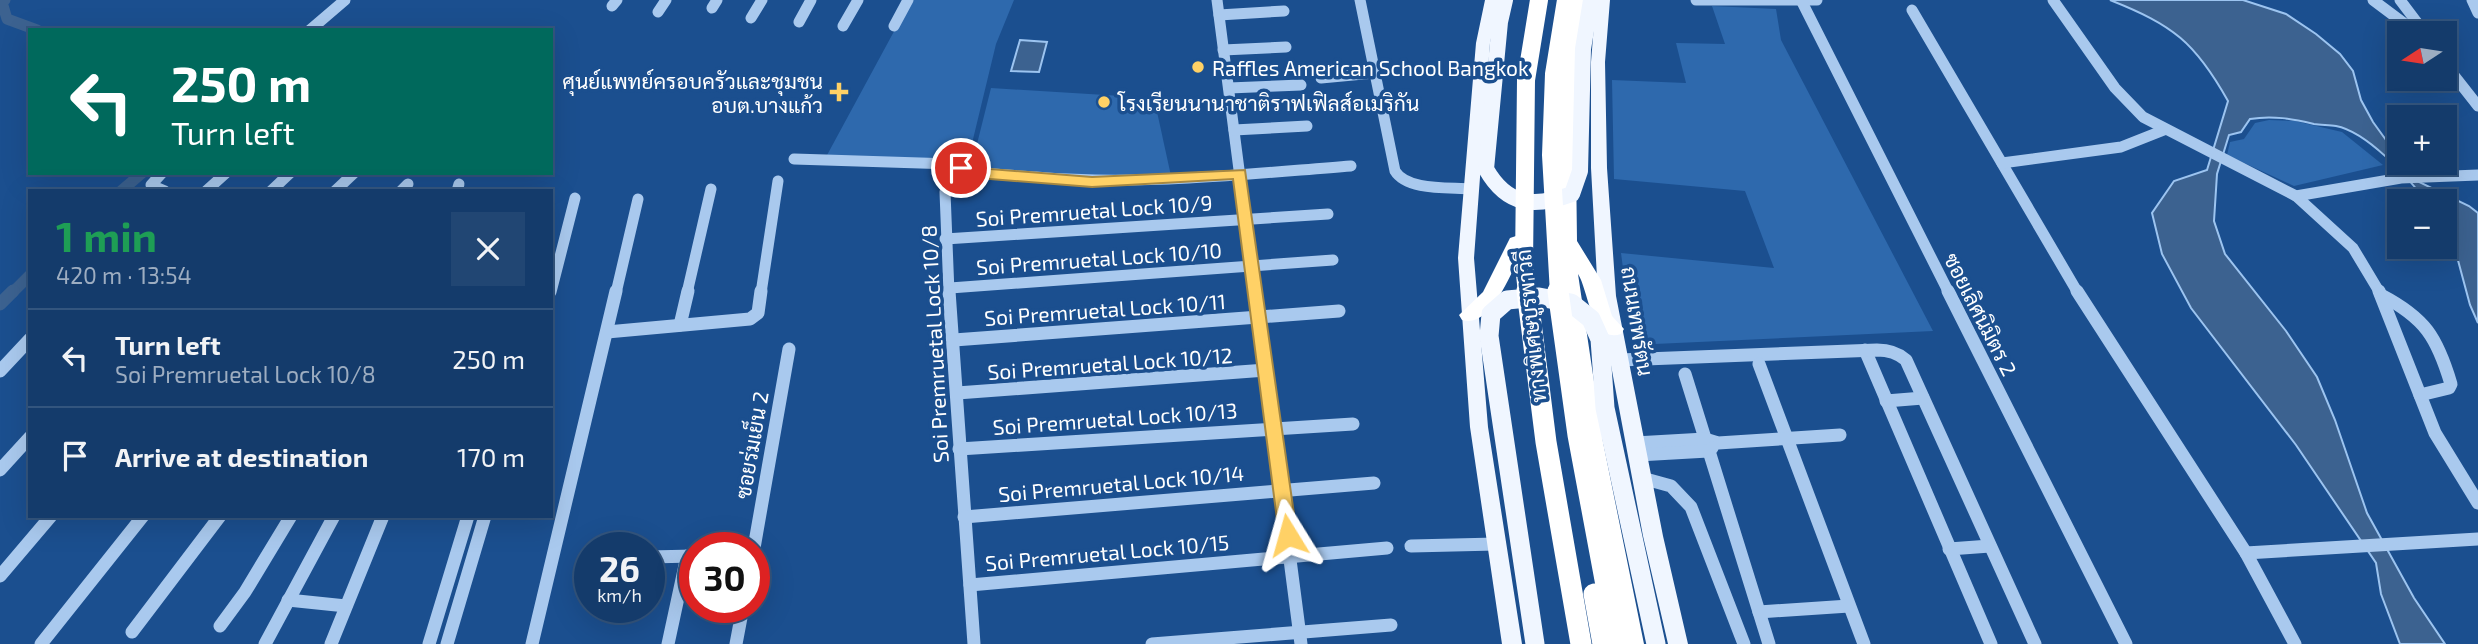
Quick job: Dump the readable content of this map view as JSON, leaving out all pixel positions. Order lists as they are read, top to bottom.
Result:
{
  "streets": {
    "highway": ["ทางพิเศษบูรพาวิถี"],
    "main road": ["ถนนเทพรัตน"],
    "street": [
      "Soi Premruetal Lock 10/9",
      "Soi Premruetal Lock 10/10",
      "Soi Premruetal Lock 10/11",
      "ซอยเลิศนิมิตร 2",
      "Soi Premruetal Lock 10/8",
      "Soi Premruetal Lock 10/12",
      "Soi Premruetal Lock 10/13",
      "ซอยร่มเย็น 2",
      "Soi Premruetal Lock 10/14",
      "Soi Premruetal Lock 10/15"
    ]
  },
  "crossings": [
    ["Soi Premruetal Lock 10/9", "Soi Premruetal Lock 10/8"],
    ["Soi Premruetal Lock 10/10", "Soi Premruetal Lock 10/8"],
    ["Soi Premruetal Lock 10/11", "Soi Premruetal Lock 10/8"],
    ["Soi Premruetal Lock 10/8", "Soi Premruetal Lock 10/12"],
    ["Soi Premruetal Lock 10/8", "Soi Premruetal Lock 10/13"],
    ["Soi Premruetal Lock 10/8", "Soi Premruetal Lock 10/14"],
    ["Soi Premruetal Lock 10/8", "Soi Premruetal Lock 10/15"]
  ],
  "places": {
    "other": ["Raffles American School Bangkok", "โรงเรียนนานาชาติราฟเฟิลส์อเมริกัน"],
    "health": ["ศุนย์แพทย์ครอบครัวและชุมชน อบต.บางแก้ว"]
  },
  "north": "left",
  "page": {
    "map_buttons": ["+", "−"],
    "turn": ["250 m", "Turn left"],
    "heading": ["1 min", "420 m · 13:54"],
    "list": [
      {
        "name": "Turn left",
        "note": "Soi Premruetal Lock 10/8",
        "value": "250 m"
      },
      {
        "name": "Arrive at destination",
        "value": "170 m"
      }
    ],
    "speed": "26 km/h",
    "limit": "30"
  }
}
